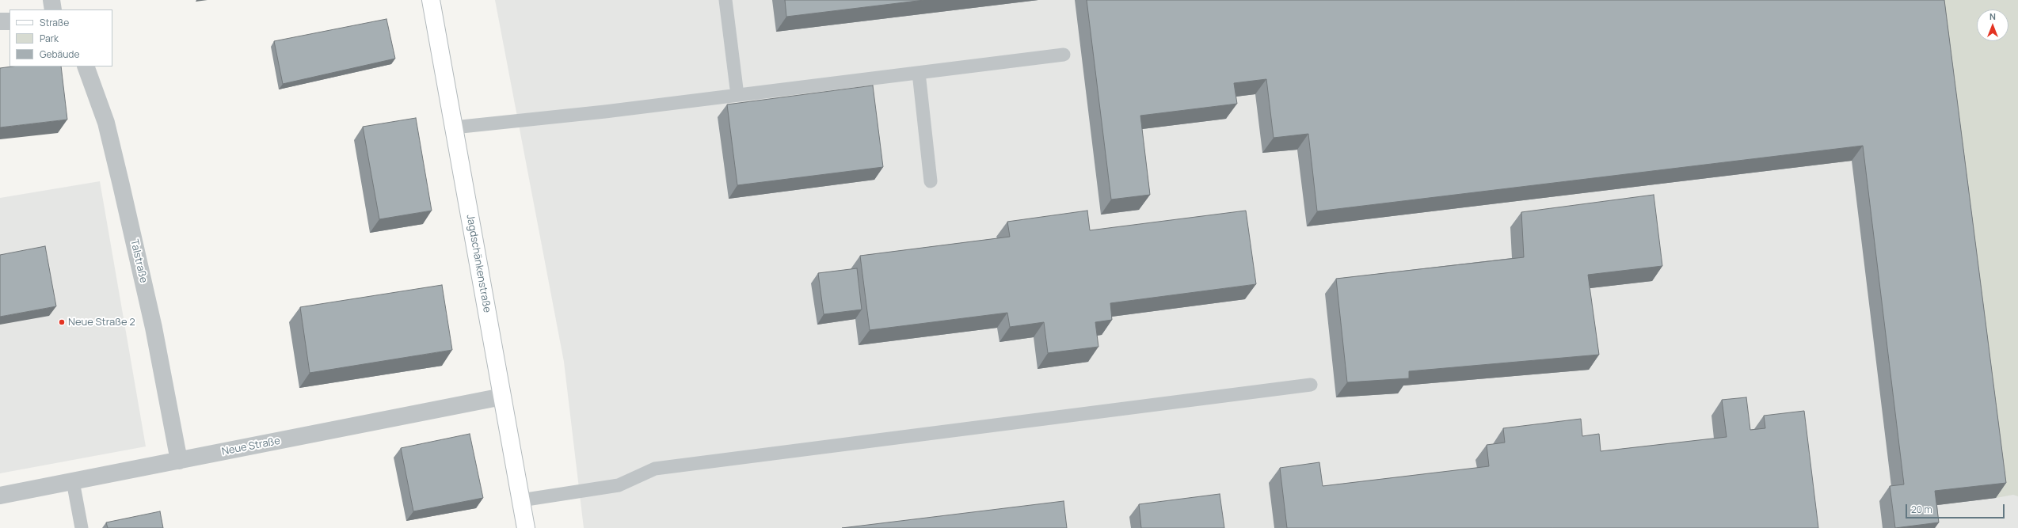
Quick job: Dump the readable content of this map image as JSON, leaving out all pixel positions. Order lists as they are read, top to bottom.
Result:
{
  "streets": {
    "main road": ["Jagdschänkenstraße"],
    "street": ["Talstraße", "Neue Straße"]
  },
  "crossings": [
    ["Talstraße", "Neue Straße"],
    ["Jagdschänkenstraße", "Neue Straße"]
  ],
  "places": ["Neue Straße 2"],
  "legend": ["Straße", "Park", "Gebäude"],
  "scale_bar": "20 m",
  "north": "top"
}
